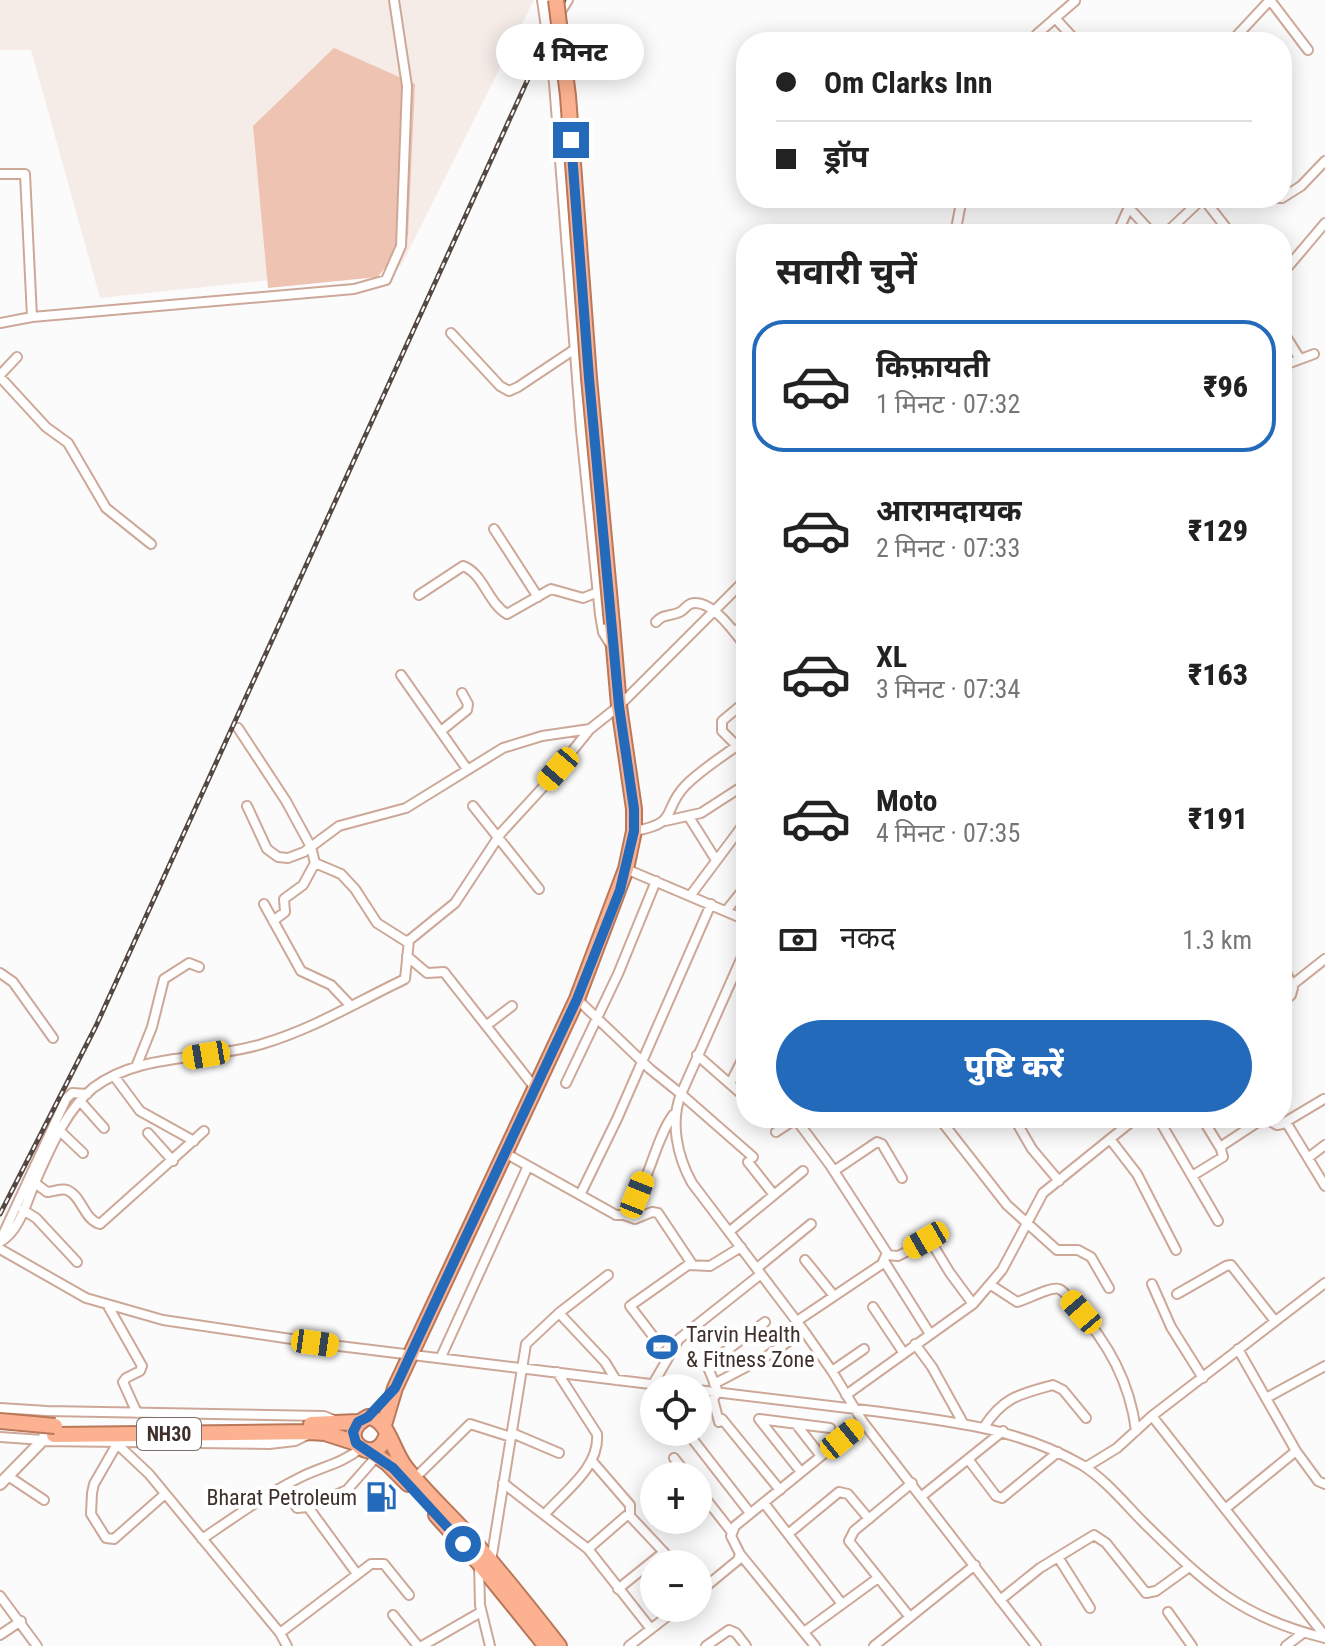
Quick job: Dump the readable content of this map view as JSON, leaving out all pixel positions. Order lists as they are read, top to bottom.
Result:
{
  "streets": {
    "highway": ["NH30"]
  },
  "places": {
    "sports": ["Tarvin Health & Fitness Zone"],
    "fuel station": ["Bharat Petroleum"]
  },
  "page": {
    "bubble": "4 मिनट",
    "banner": ["Om Clarks Inn", "ड्रॉप"],
    "heading": "सवारी चुनें",
    "list": [
      {
        "name": "किफ़ायती",
        "note": "1 मिनट · 07:32",
        "value": "₹96"
      },
      {
        "name": "आरामदायक",
        "note": "2 मिनट · 07:33",
        "value": "₹129"
      },
      {
        "name": "XL",
        "note": "3 मिनट · 07:34",
        "value": "₹163"
      },
      {
        "name": "Moto",
        "note": "4 मिनट · 07:35",
        "value": "₹191"
      }
    ],
    "pay": ["नकद", "1.3 km"],
    "buttons": "पुष्टि करें",
    "map_buttons": ["+", "−"]
  }
}
